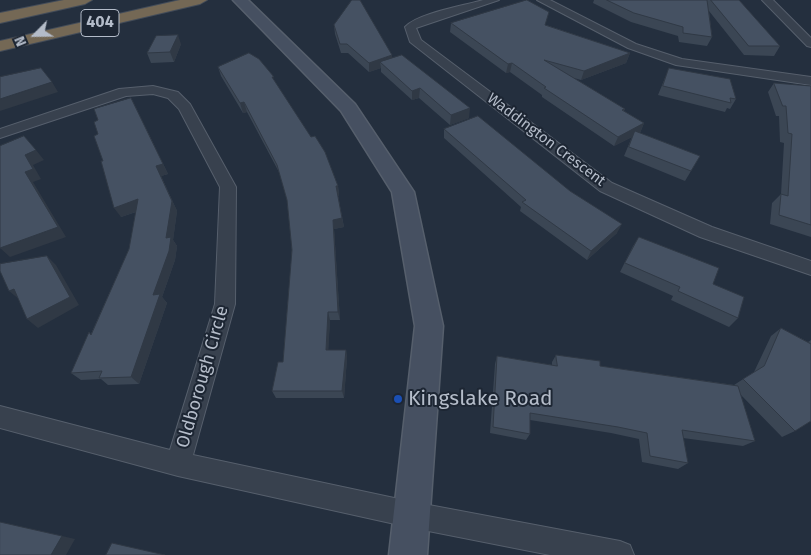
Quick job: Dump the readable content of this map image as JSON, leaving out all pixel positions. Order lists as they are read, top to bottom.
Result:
{
  "streets": {
    "highway": ["404"],
    "street": ["Waddington Crescent", "Oldborough Circle"]
  },
  "places": ["Kingslake Road"],
  "north": "bottom left"
}
